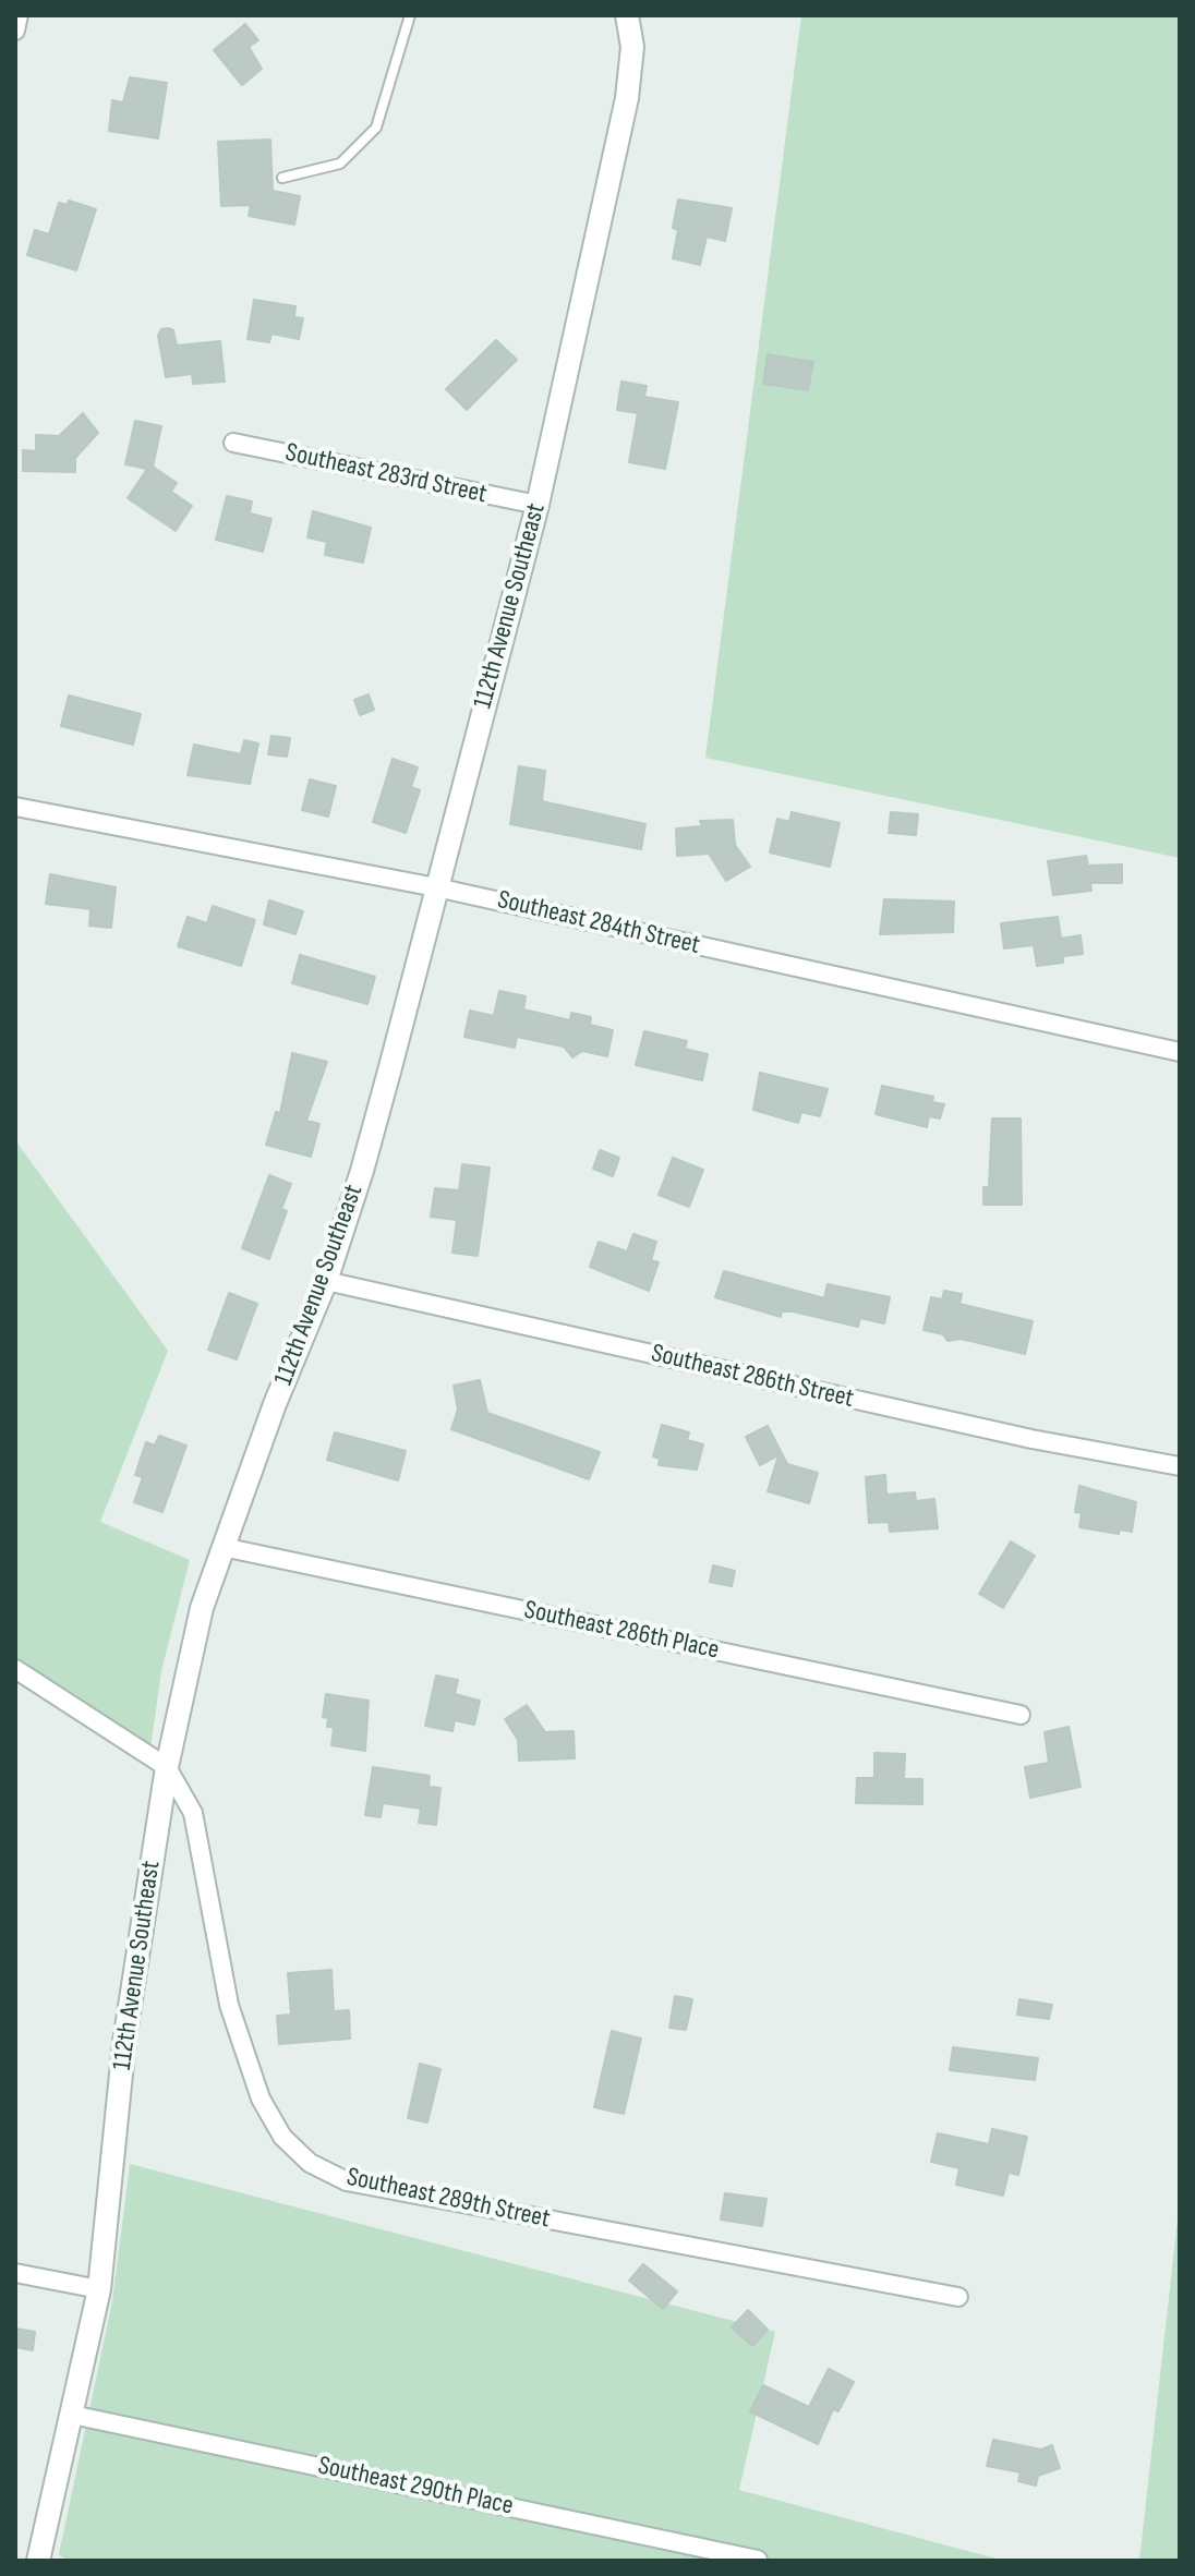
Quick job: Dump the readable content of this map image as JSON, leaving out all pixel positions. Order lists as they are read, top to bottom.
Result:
{
  "streets": {
    "street": [
      "Southeast 283rd Street",
      "112th Avenue Southeast",
      "Southeast 284th Street",
      "Southeast 286th Street",
      "Southeast 286th Place",
      "Southeast 289th Street",
      "Southeast 290th Place"
    ]
  },
  "crossings": [
    ["Southeast 283rd Street", "112th Avenue Southeast"],
    ["112th Avenue Southeast", "Southeast 284th Street"],
    ["112th Avenue Southeast", "Southeast 286th Street"],
    ["112th Avenue Southeast", "Southeast 286th Place"],
    ["112th Avenue Southeast", "Southeast 289th Street"],
    ["112th Avenue Southeast", "Southeast 290th Place"]
  ]
}
